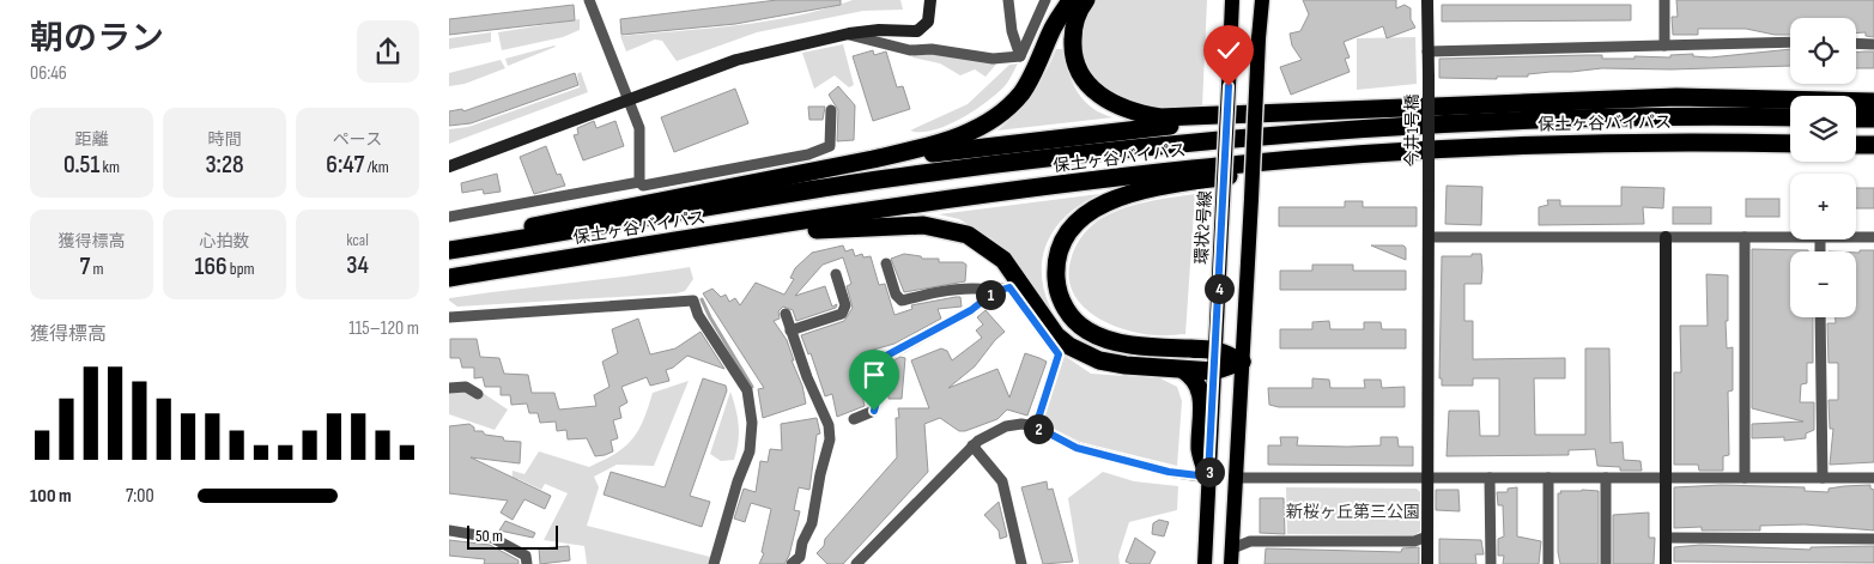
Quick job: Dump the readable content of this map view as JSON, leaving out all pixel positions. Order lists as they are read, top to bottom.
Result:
{
  "streets": {
    "highway": ["保土ヶ谷バイパス"],
    "main road": ["環状2号線"],
    "street": ["今井1号橋"]
  },
  "parks": ["新桜ヶ丘第三公園"],
  "scale_bar": "50 m",
  "page": {
    "heading": ["朝のラン", "06:46"],
    "map_buttons": ["+", "−"],
    "stats": [
      ["距離", "0.51 km"],
      ["時間", "3:28"],
      ["ペース", "6:47 /km"],
      ["獲得標高", "7 m"],
      ["心拍数", "166 bpm"],
      ["kcal", "34"]
    ],
    "pins": [
      "4",
      "1",
      "2",
      "3"
    ],
    "chart": ["獲得標高", "115–120 m"],
    "list": [
      {
        "name": "100 m",
        "note": "7:00"
      }
    ],
    "scale": "50 m"
  }
}
